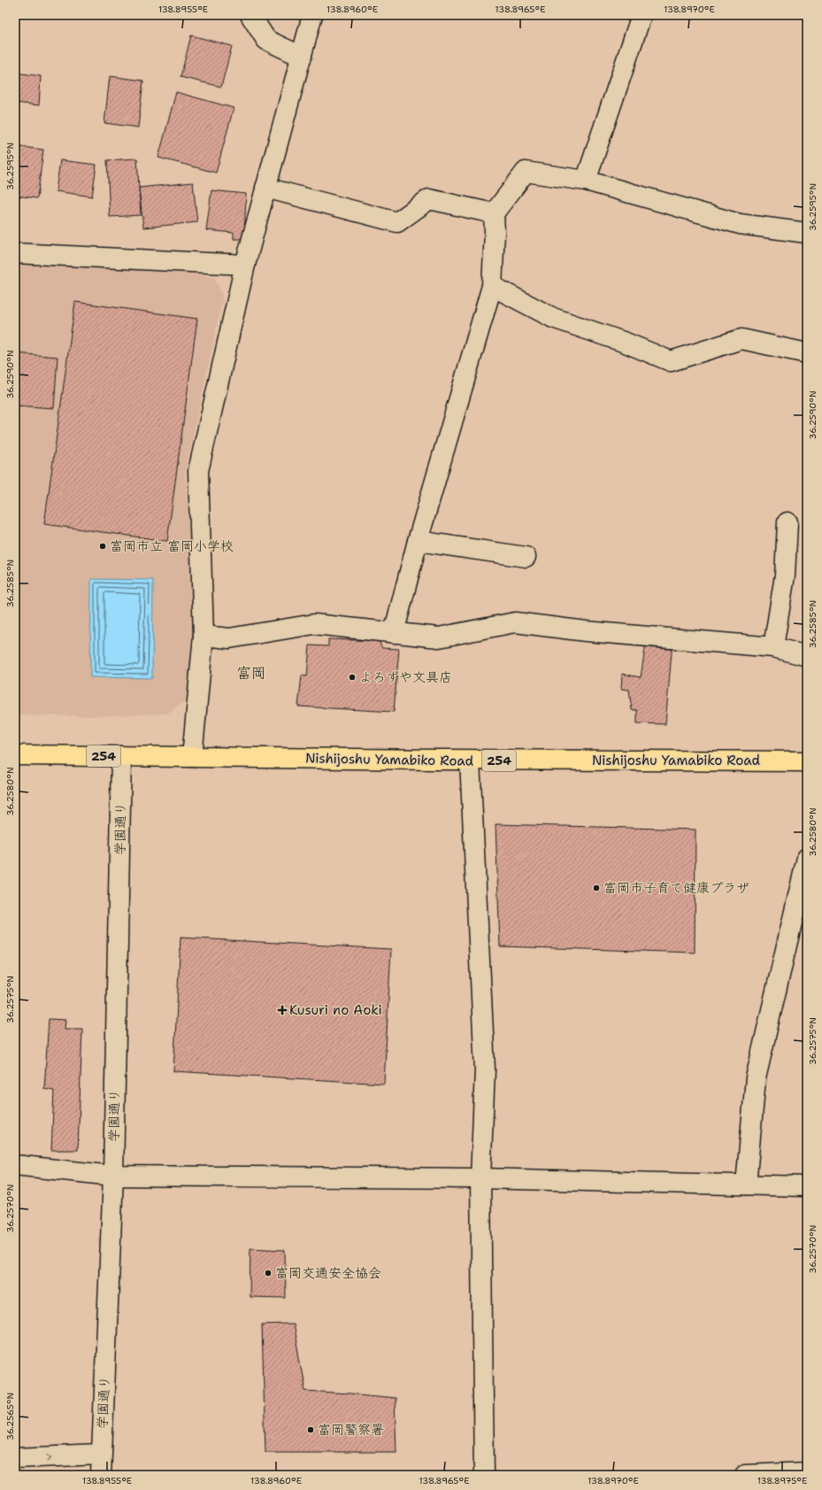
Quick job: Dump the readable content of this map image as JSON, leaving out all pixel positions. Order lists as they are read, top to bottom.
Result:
{
  "streets": {
    "highway": ["254", "Nishijoshu Yamabiko Road"],
    "street": ["学園通り"]
  },
  "crossings": [
    ["Nishijoshu Yamabiko Road", "学園通り"]
  ],
  "districts": ["富岡"],
  "places": {
    "other": [
      "富岡市立 富岡小学校",
      "よろずや文具店",
      "富岡市子育て健康プラザ",
      "富岡交通安全協会",
      "富岡警察署"
    ],
    "health": ["Kusuri no Aoki"]
  },
  "coordinates": [
    "138.8955°E",
    "138.8960°E",
    "138.8965°E",
    "138.8970°E",
    "36.2595°N",
    "36.2590°N",
    "36.2585°N",
    "36.2580°N",
    "36.2575°N",
    "36.2570°N",
    "36.2565°N",
    "138.8975°E"
  ]
}
